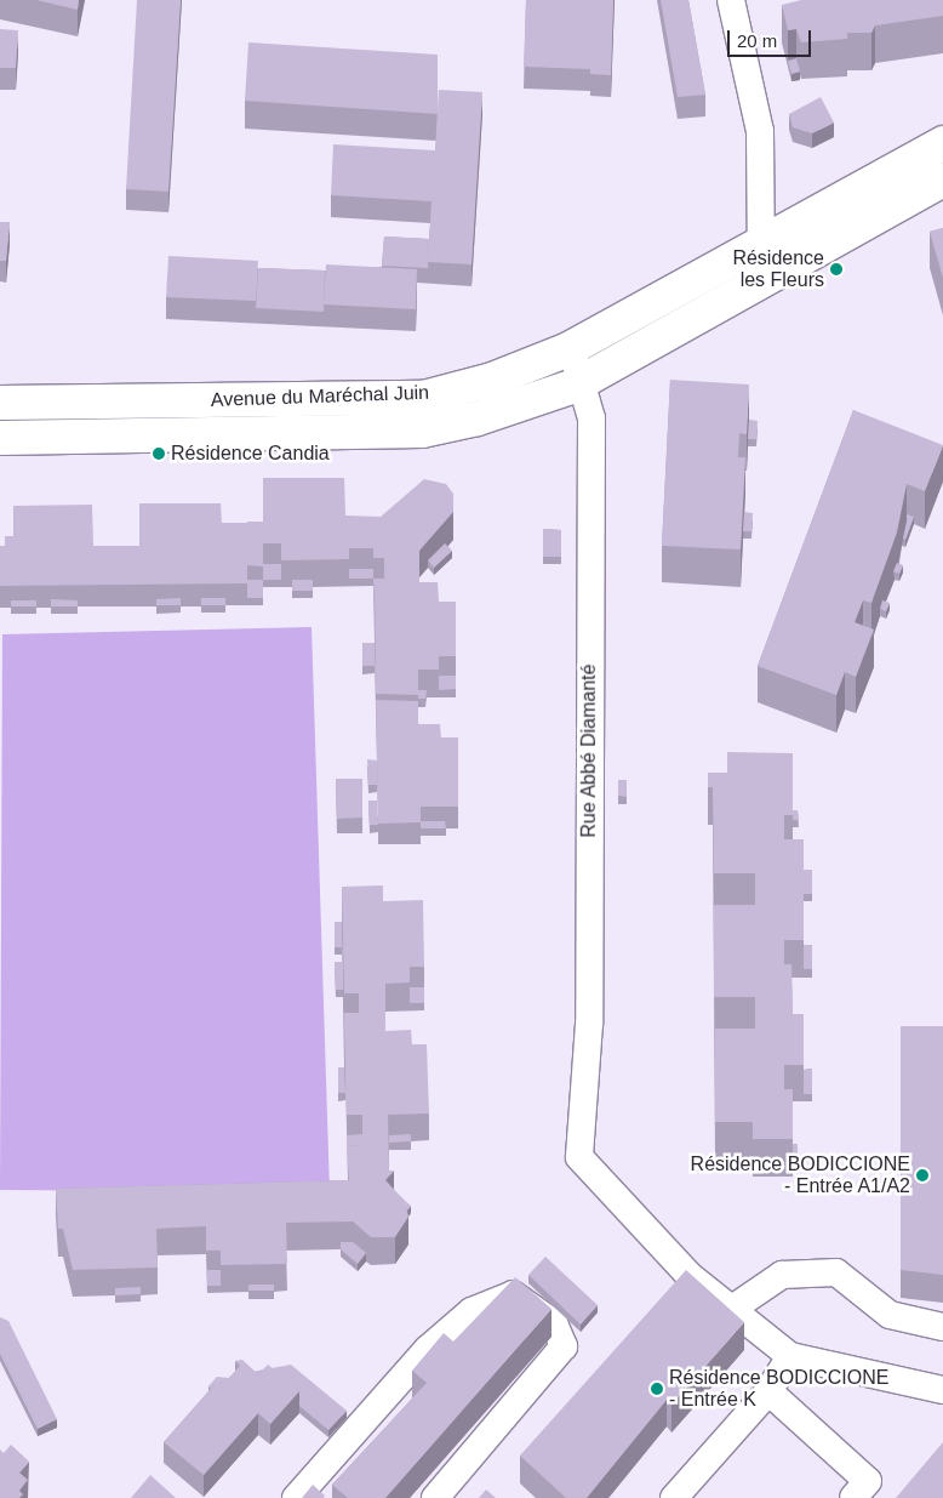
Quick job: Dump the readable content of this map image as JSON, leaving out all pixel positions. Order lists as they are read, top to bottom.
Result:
{
  "streets": {
    "main road": ["Avenue du Maréchal Juin"],
    "street": ["Rue Abbé Diamanté"]
  },
  "crossings": [
    ["Avenue du Maréchal Juin", "Rue Abbé Diamanté"]
  ],
  "places": [
    "Résidence les Fleurs",
    "Résidence Candia",
    "Résidence BODICCIONE - Entrée A1/A2",
    "Résidence BODICCIONE - Entrée K"
  ],
  "scale_bar": "20 m"
}
